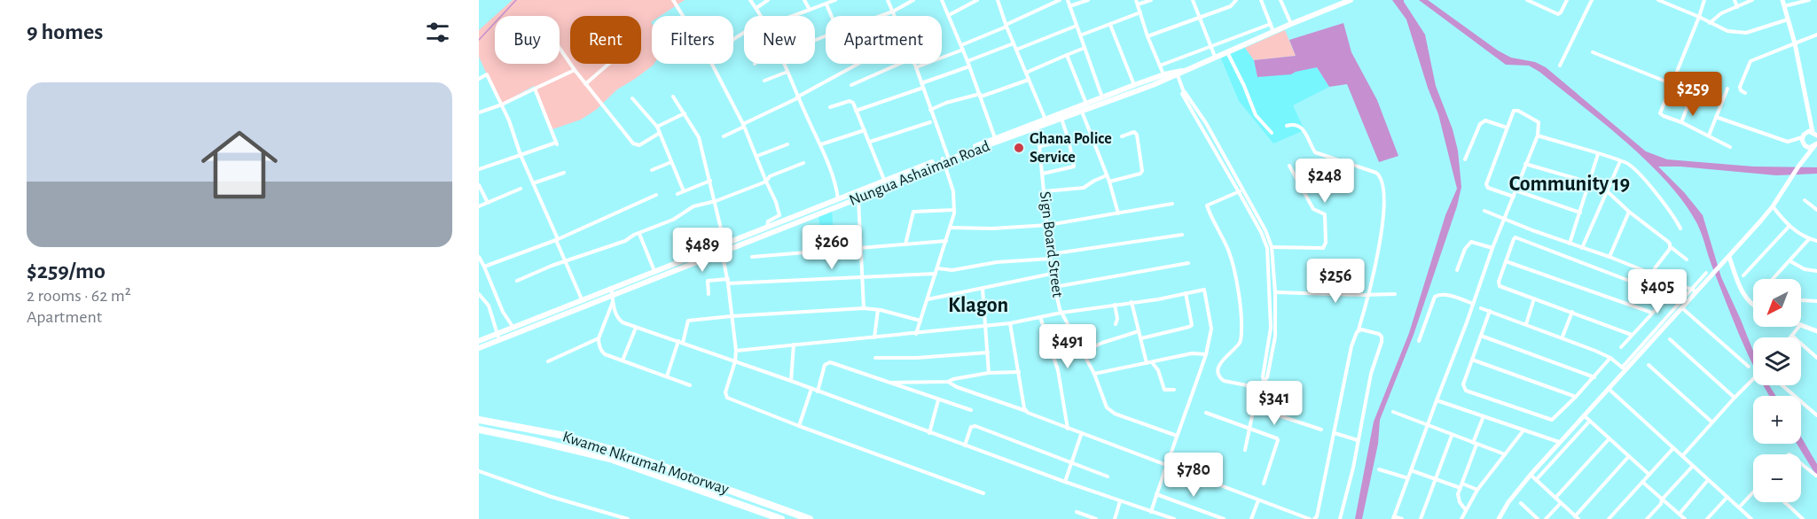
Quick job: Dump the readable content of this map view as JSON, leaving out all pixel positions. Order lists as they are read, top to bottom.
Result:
{
  "streets": {
    "highway": ["Kwame Nkrumah Motorway"],
    "main road": ["Nungua Ashaiman Road"],
    "street": ["Sign Board Street"]
  },
  "crossings": [
    ["Nungua Ashaiman Road", "Sign Board Street"]
  ],
  "districts": ["Community 19", "Klagon"],
  "places": ["Ghana Police Service"],
  "north": "bottom left",
  "page": {
    "heading": "9 homes",
    "chip": [
      "Buy",
      "Rent",
      "Filters",
      "New",
      "Apartment"
    ],
    "list": [
      {
        "name": "$259/mo",
        "note": "2 rooms · 62 m² · Apartment"
      }
    ],
    "price": [
      "$259",
      "$248",
      "$260",
      "$489",
      "$256",
      "$405",
      "$491",
      "$341",
      "$780"
    ],
    "map_buttons": ["+", "−"]
  }
}
